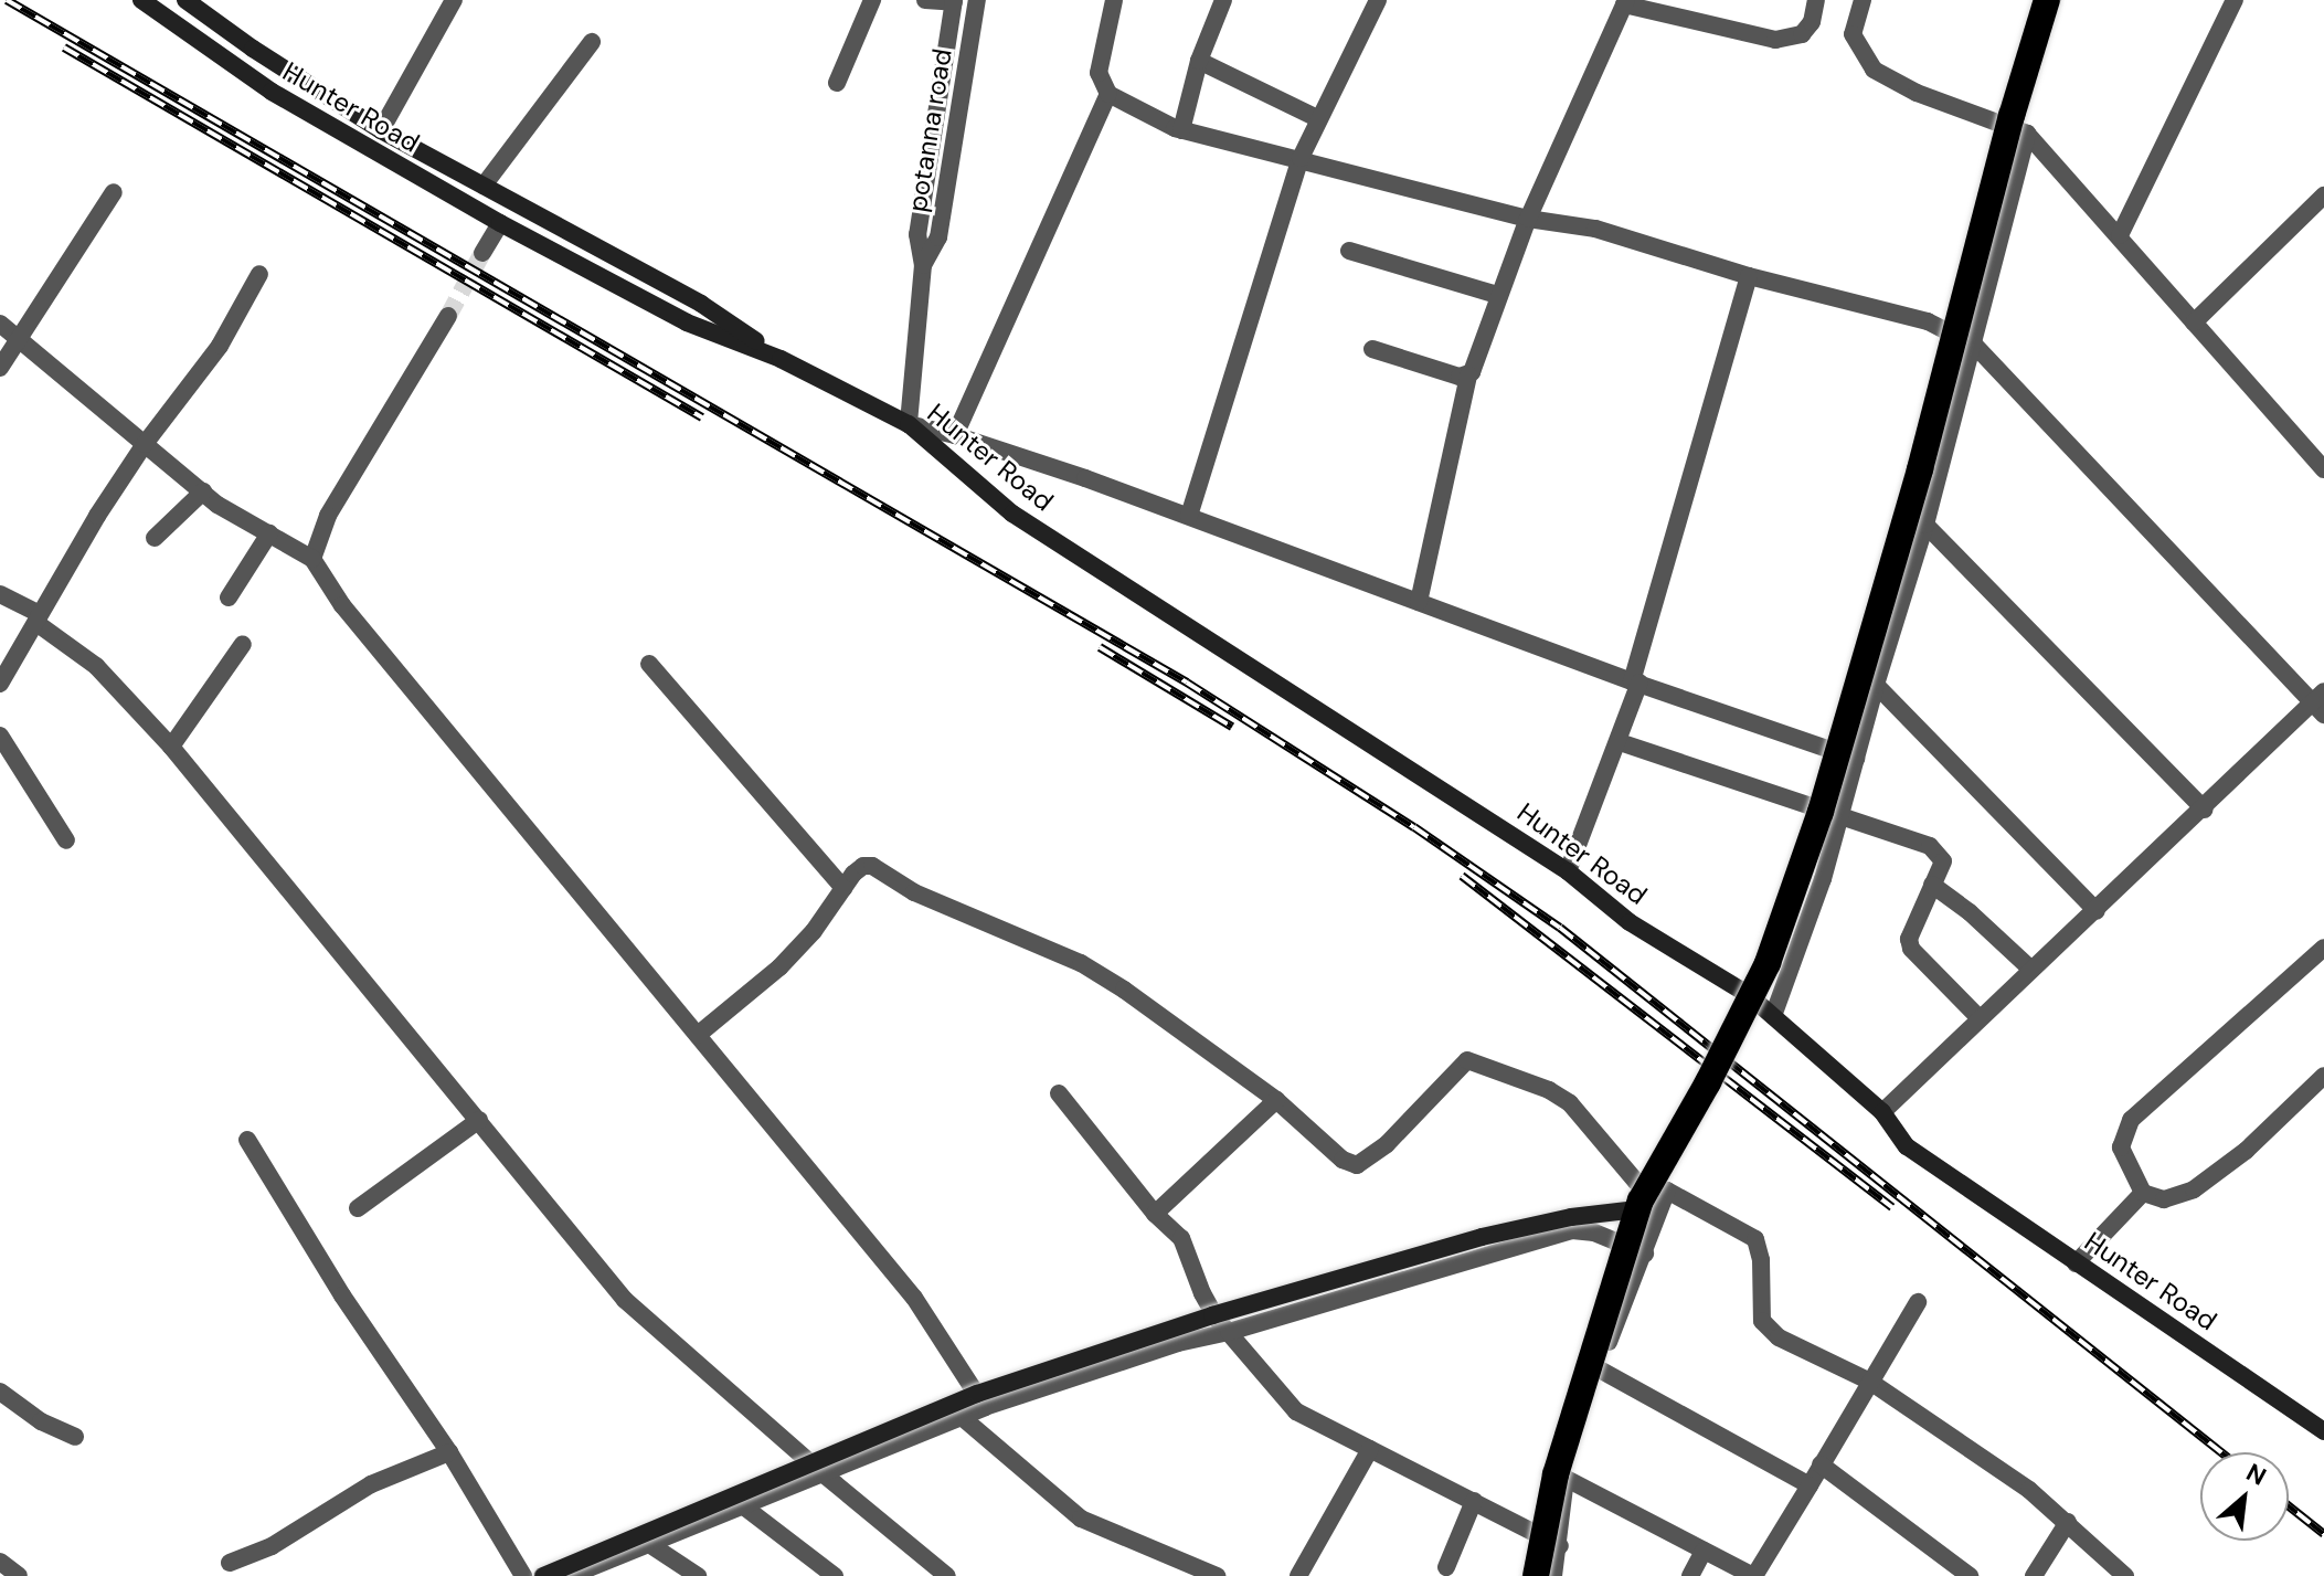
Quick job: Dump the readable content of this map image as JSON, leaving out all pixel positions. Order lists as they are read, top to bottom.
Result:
{
  "streets": {
    "street": ["Hunter Road", "potanna road"]
  },
  "crossings": [
    ["Hunter Road", "potanna road"]
  ],
  "north": "top right"
}
